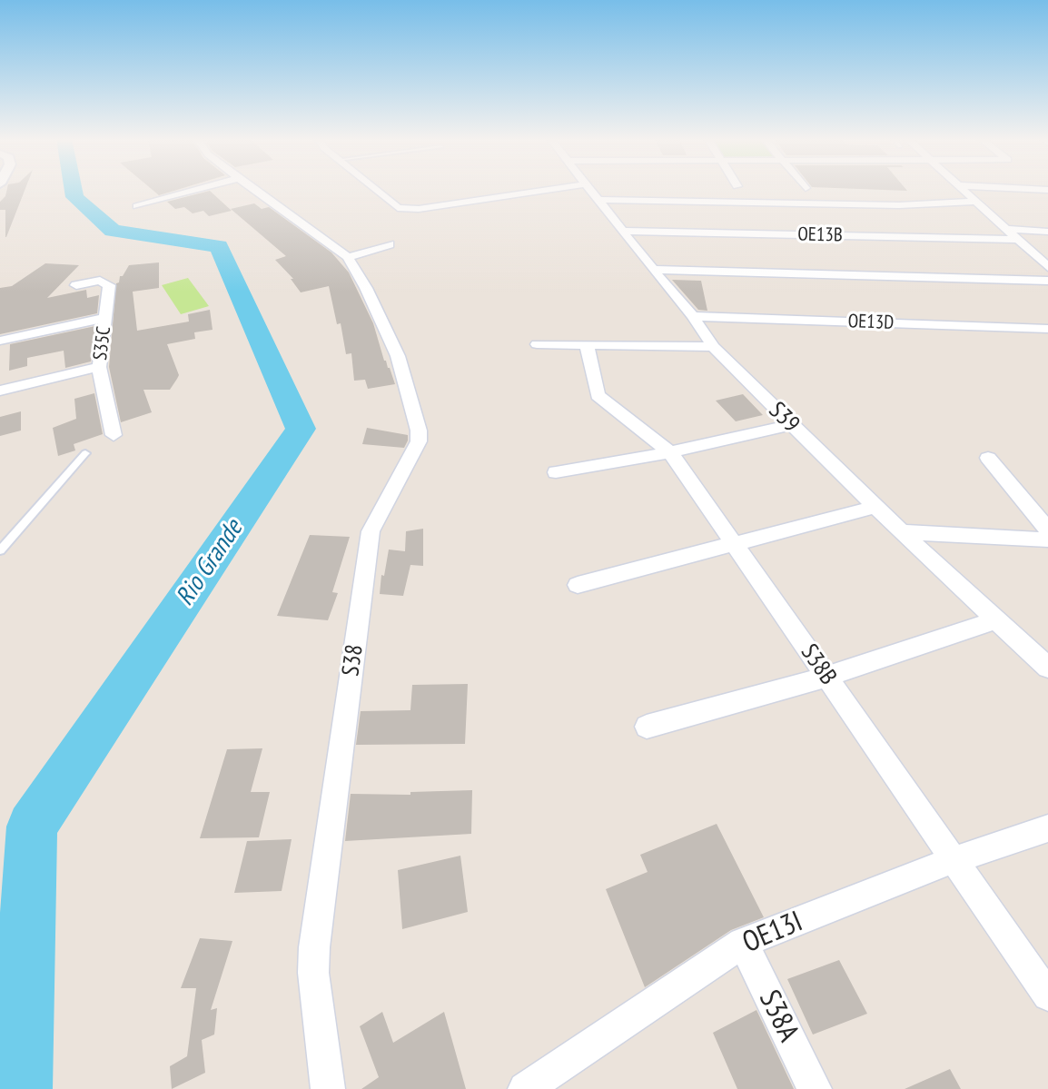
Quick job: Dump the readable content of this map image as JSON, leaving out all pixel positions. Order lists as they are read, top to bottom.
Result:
{
  "streets": {
    "street": [
      "OE13B",
      "OE13D",
      "S35C",
      "S39",
      "S38",
      "S38B",
      "OE13I",
      "S38A"
    ]
  },
  "crossings": [
    ["OE13B", "S39"],
    ["OE13D", "S39"],
    ["S38B", "OE13I"],
    ["OE13I", "S38A"]
  ],
  "water": ["Rio Grande"]
}
